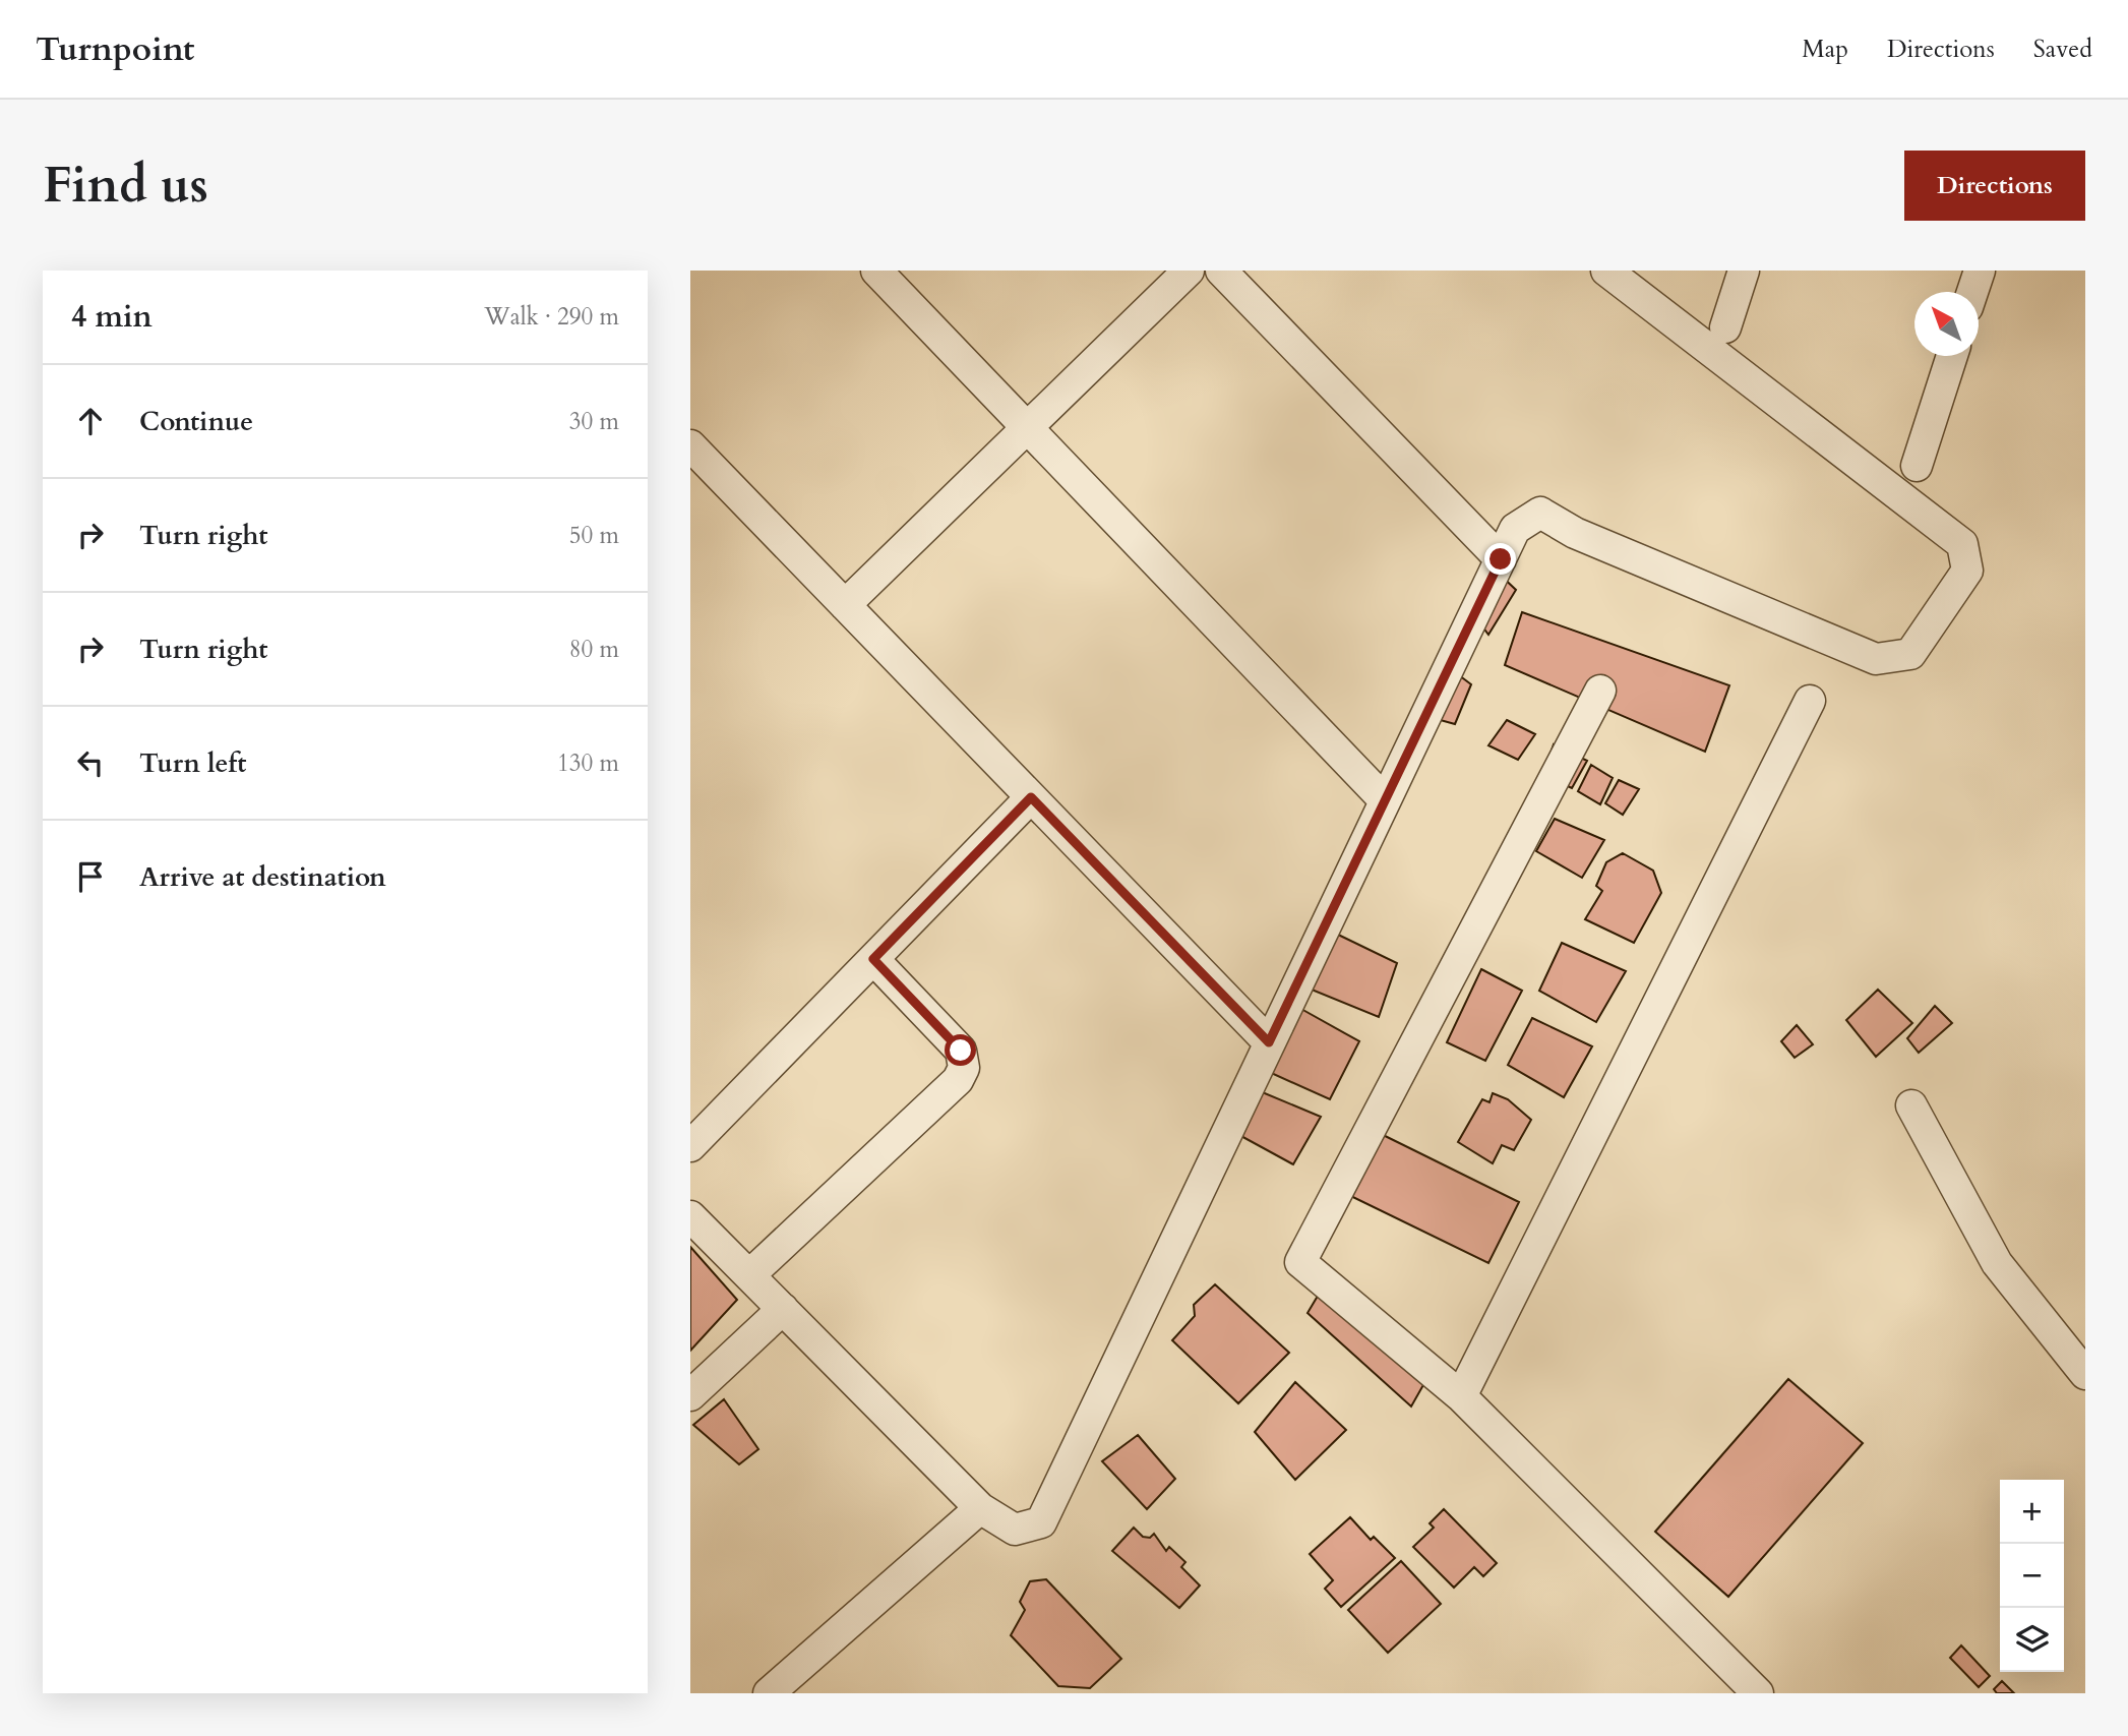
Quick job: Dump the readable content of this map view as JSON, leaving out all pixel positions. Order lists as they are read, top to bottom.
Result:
{
  "north": "top left",
  "page": {
    "header": "Turnpoint",
    "nav": ["Map", "Directions", "Saved"],
    "buttons": "Directions",
    "title": "Find us",
    "heading": ["4 min", "Walk · 290 m"],
    "list": [
      ["Continue", "30 m"],
      ["Turn right", "50 m"],
      ["Turn right", "80 m"],
      ["Turn left", "130 m"],
      "Arrive at destination"
    ],
    "map_buttons": ["+", "−"]
  }
}
